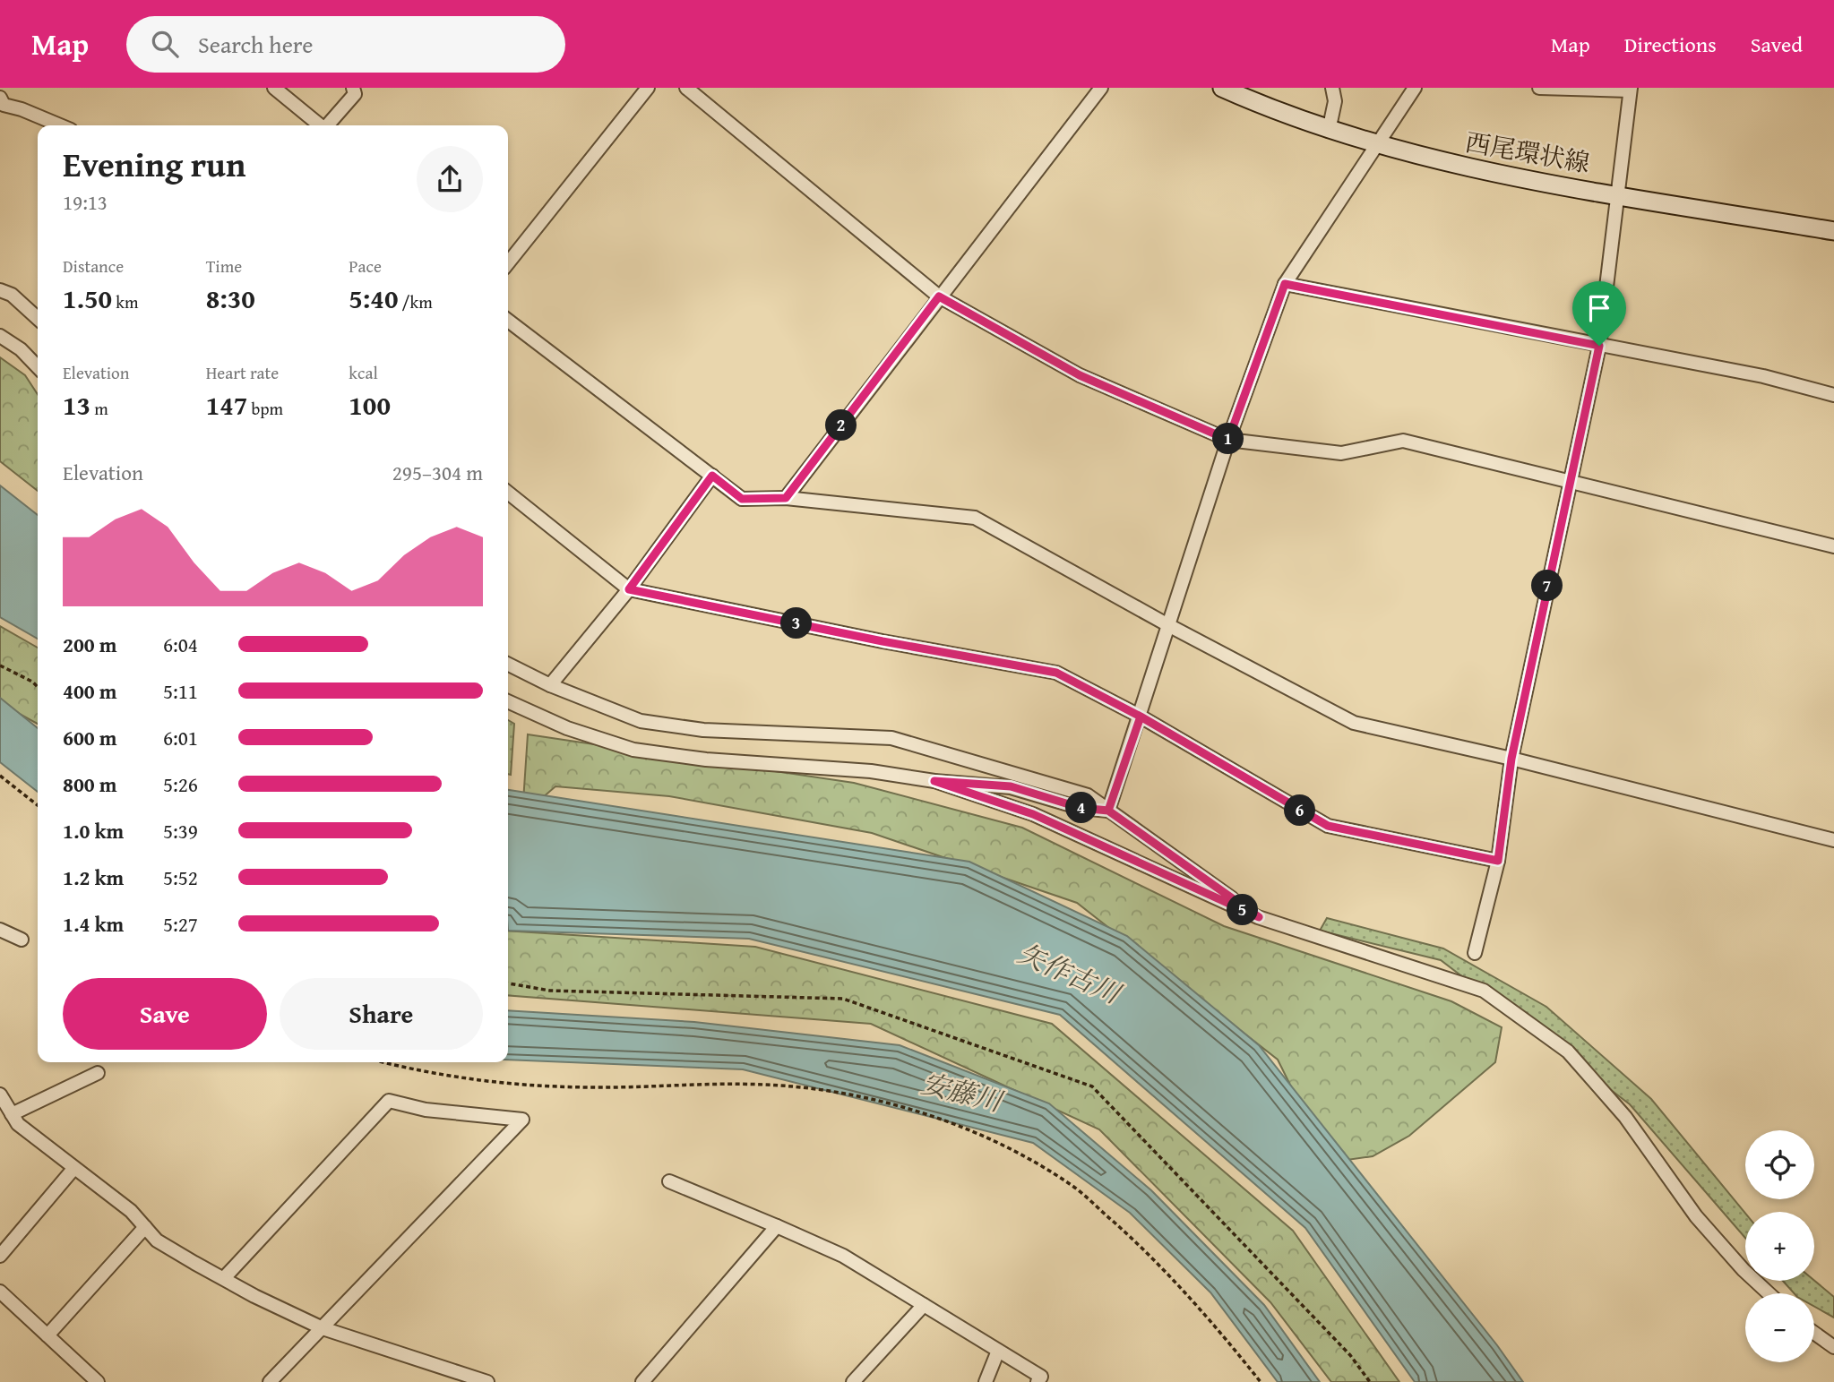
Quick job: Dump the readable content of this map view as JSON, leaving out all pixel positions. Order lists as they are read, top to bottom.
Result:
{
  "streets": {
    "main road": ["西尾環状線"]
  },
  "water": ["矢作古川", "安藤川"],
  "page": {
    "header": "Map",
    "search": "Search here",
    "nav": ["Map", "Directions", "Saved"],
    "heading": ["Evening run", "19:13"],
    "stats": [
      ["Distance", "1.50 km"],
      ["Time", "8:30"],
      ["Pace", "5:40 /km"],
      ["Elevation", "13 m"],
      ["Heart rate", "147 bpm"],
      ["kcal", "100"]
    ],
    "pins": [
      "2",
      "1",
      "7",
      "3",
      "4",
      "6",
      "5"
    ],
    "chart": ["Elevation", "295–304 m"],
    "list": [
      {
        "name": "200 m",
        "note": "6:04"
      },
      {
        "name": "400 m",
        "note": "5:11"
      },
      {
        "name": "600 m",
        "note": "6:01"
      },
      {
        "name": "800 m",
        "note": "5:26"
      },
      {
        "name": "1.0 km",
        "note": "5:39"
      },
      {
        "name": "1.2 km",
        "note": "5:52"
      },
      {
        "name": "1.4 km",
        "note": "5:27"
      }
    ],
    "buttons": ["Save", "Share"],
    "map_buttons": ["+", "−"]
  }
}
